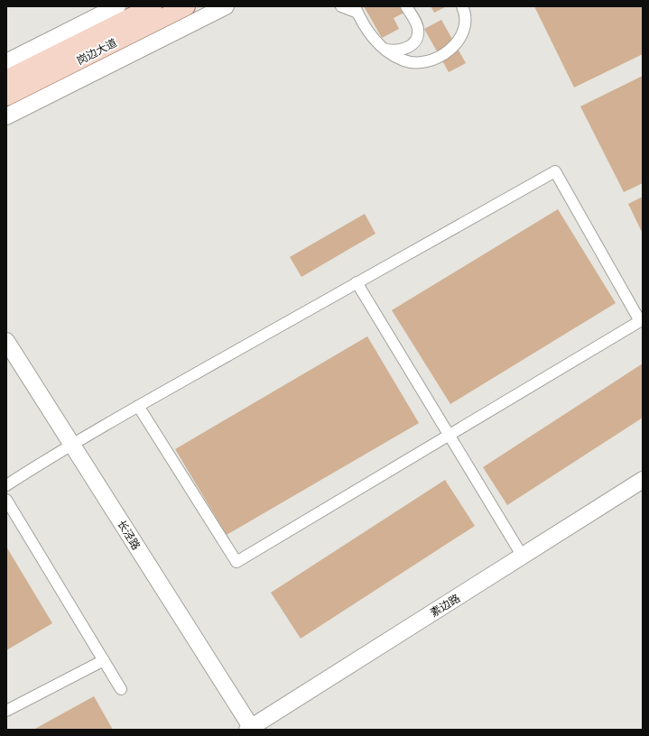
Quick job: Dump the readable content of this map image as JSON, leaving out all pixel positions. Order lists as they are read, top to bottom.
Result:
{
  "streets": {
    "main road": ["岗边大道"],
    "street": ["长泾路", "素边路"]
  },
  "crossings": [
    ["长泾路", "素边路"]
  ]
}
